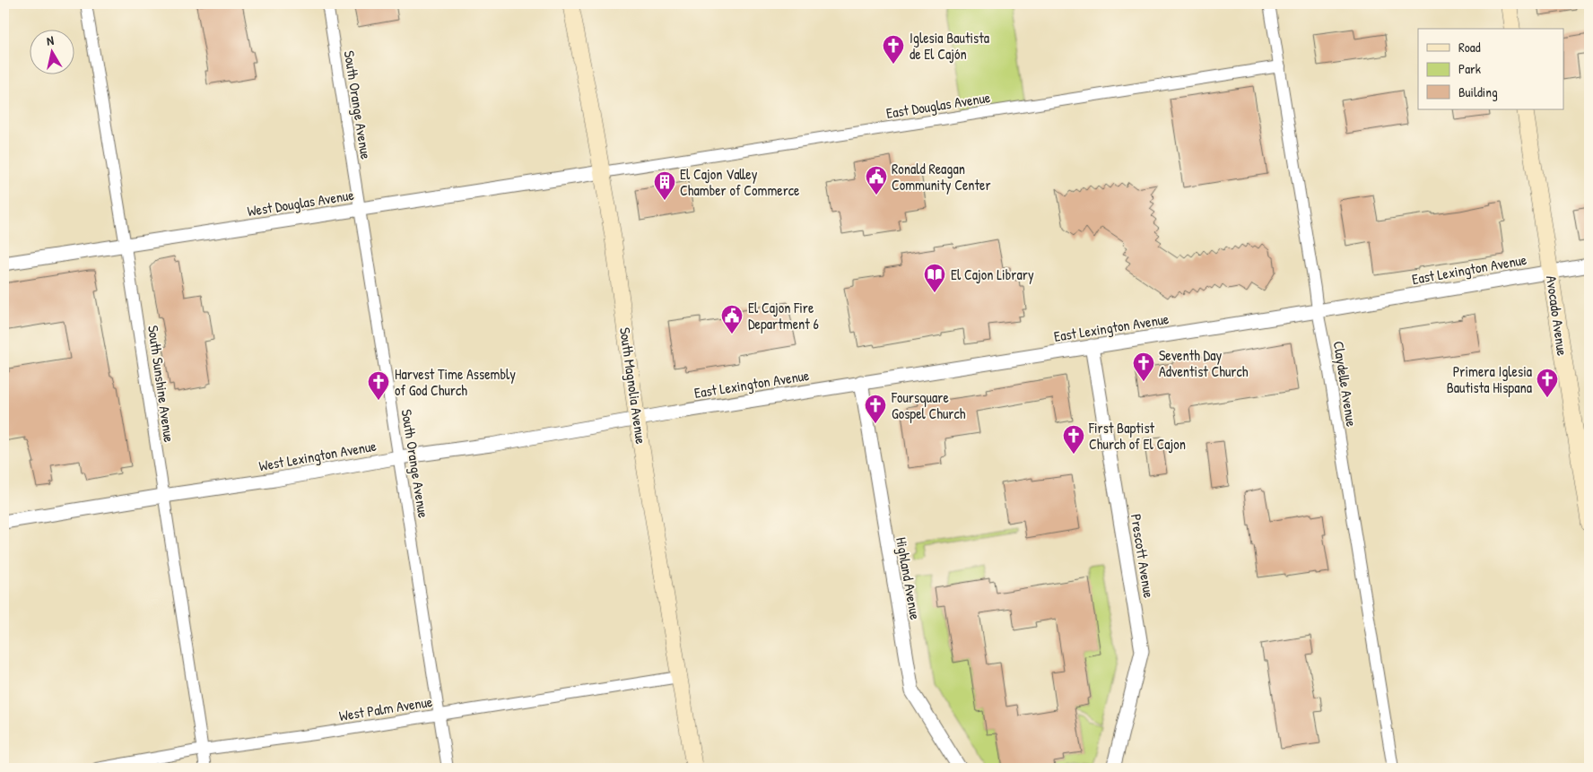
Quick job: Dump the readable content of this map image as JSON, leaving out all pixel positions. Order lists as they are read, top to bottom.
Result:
{
  "streets": {
    "main road": ["Avocado Avenue", "South Magnolia Avenue"],
    "street": [
      "South Orange Avenue",
      "East Douglas Avenue",
      "West Douglas Avenue",
      "East Lexington Avenue",
      "South Sunshine Avenue",
      "Claydelle Avenue",
      "West Lexington Avenue",
      "Prescott Avenue",
      "Highland Avenue",
      "West Palm Avenue"
    ]
  },
  "crossings": [
    ["South Orange Avenue", "West Douglas Avenue"],
    ["South Orange Avenue", "West Lexington Avenue"],
    ["South Orange Avenue", "West Palm Avenue"],
    ["East Douglas Avenue", "West Douglas Avenue"],
    ["East Douglas Avenue", "Claydelle Avenue"],
    ["East Douglas Avenue", "South Magnolia Avenue"],
    ["West Douglas Avenue", "South Sunshine Avenue"],
    ["West Douglas Avenue", "South Magnolia Avenue"],
    ["East Lexington Avenue", "Avocado Avenue"],
    ["East Lexington Avenue", "Claydelle Avenue"],
    ["East Lexington Avenue", "South Magnolia Avenue"],
    ["East Lexington Avenue", "West Lexington Avenue"],
    ["East Lexington Avenue", "Prescott Avenue"],
    ["East Lexington Avenue", "Highland Avenue"],
    ["South Sunshine Avenue", "West Lexington Avenue"],
    ["South Sunshine Avenue", "West Palm Avenue"],
    ["South Magnolia Avenue", "West Lexington Avenue"],
    ["South Magnolia Avenue", "West Palm Avenue"]
  ],
  "places": {
    "church": [
      "Iglesia Bautista de El Cajón",
      "Seventh Day Adventist Church",
      "Primera Iglesia Bautista Hispana",
      "Harvest Time Assembly of God Church",
      "Foursquare Gospel Church",
      "First Baptist Church of El Cajon"
    ],
    "public building": ["Ronald Reagan Community Center", "El Cajon Fire Department 6"],
    "building": ["El Cajon Valley Chamber of Commerce"],
    "library": ["El Cajon Library"]
  },
  "legend": ["Road", "Park", "Building"],
  "north": "top"
}
